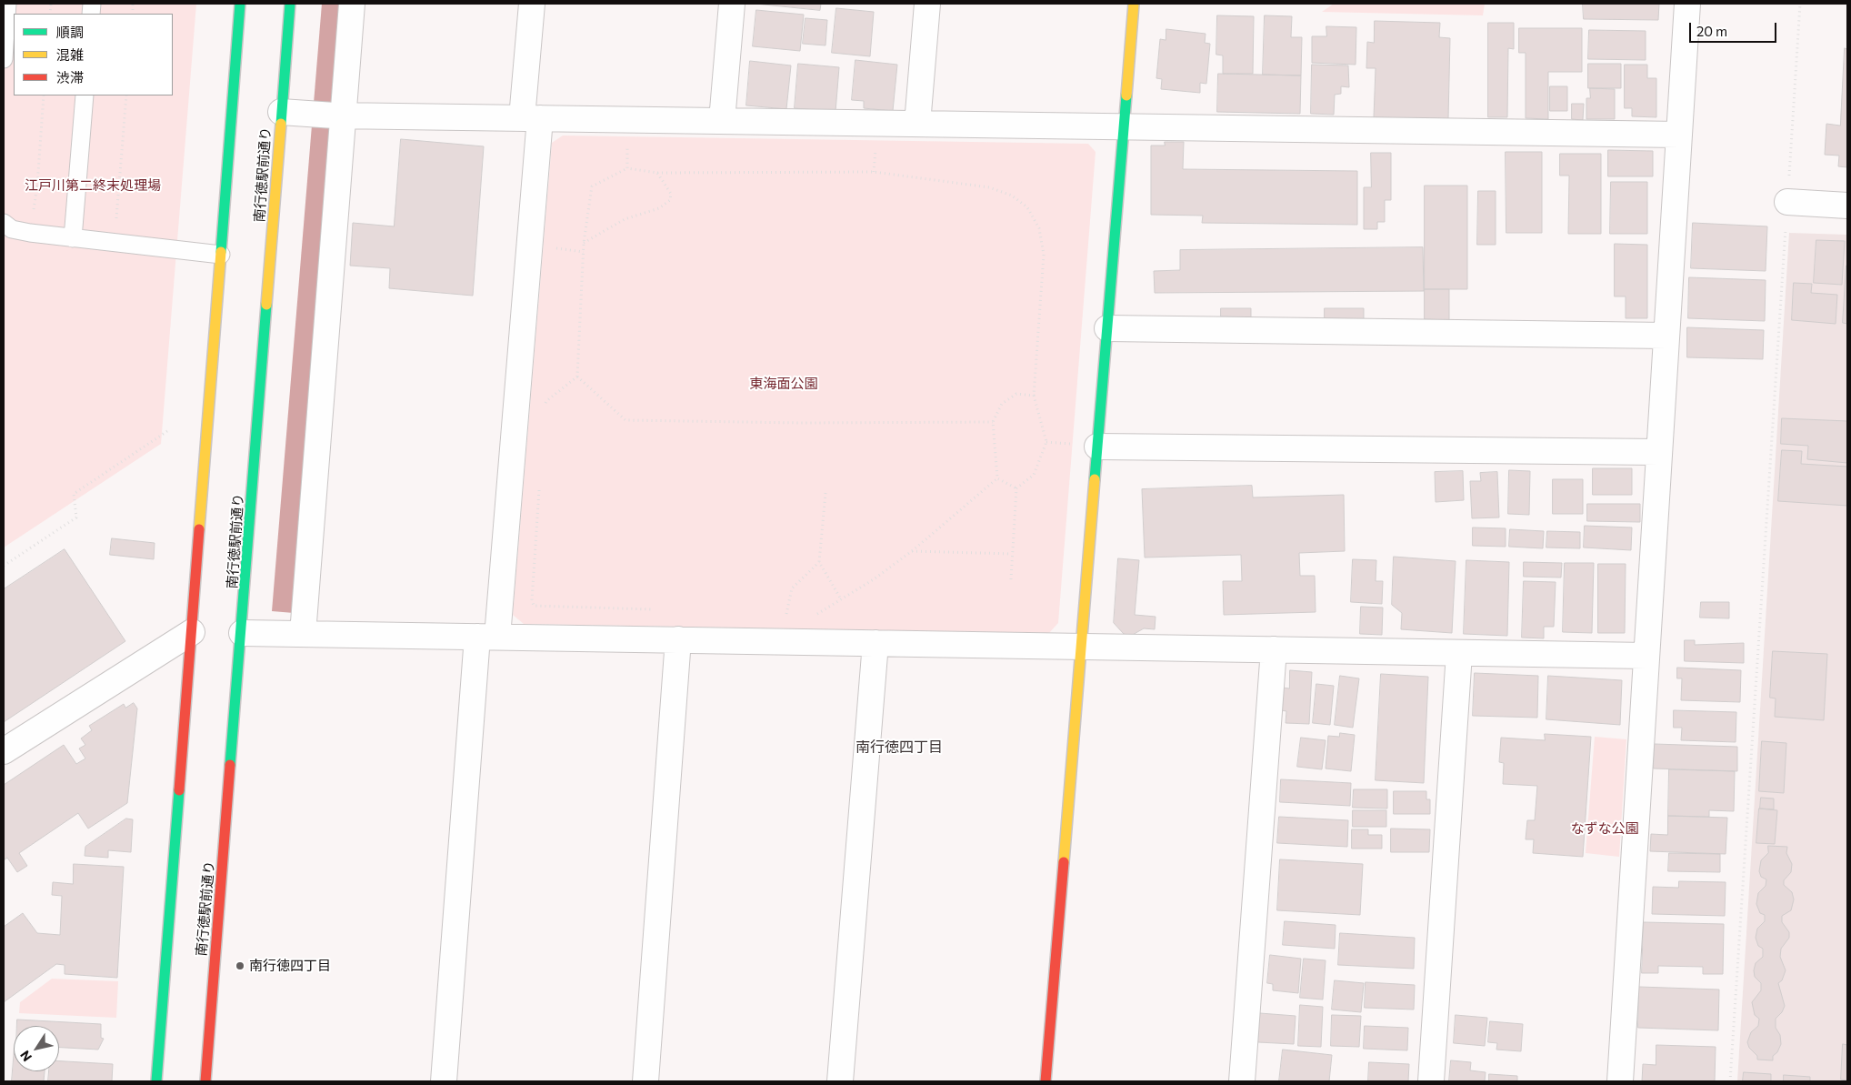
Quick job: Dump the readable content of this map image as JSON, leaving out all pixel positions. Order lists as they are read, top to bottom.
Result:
{
  "streets": {
    "street": ["南行徳駅前通り"]
  },
  "districts": ["南行徳四丁目"],
  "parks": ["江戸川第二終末処理場", "東海面公園", "なずな公園"],
  "places": ["南行徳四丁目"],
  "legend": ["順調", "混雑", "渋滞"],
  "scale_bar": "20 m",
  "north": "bottom left"
}
